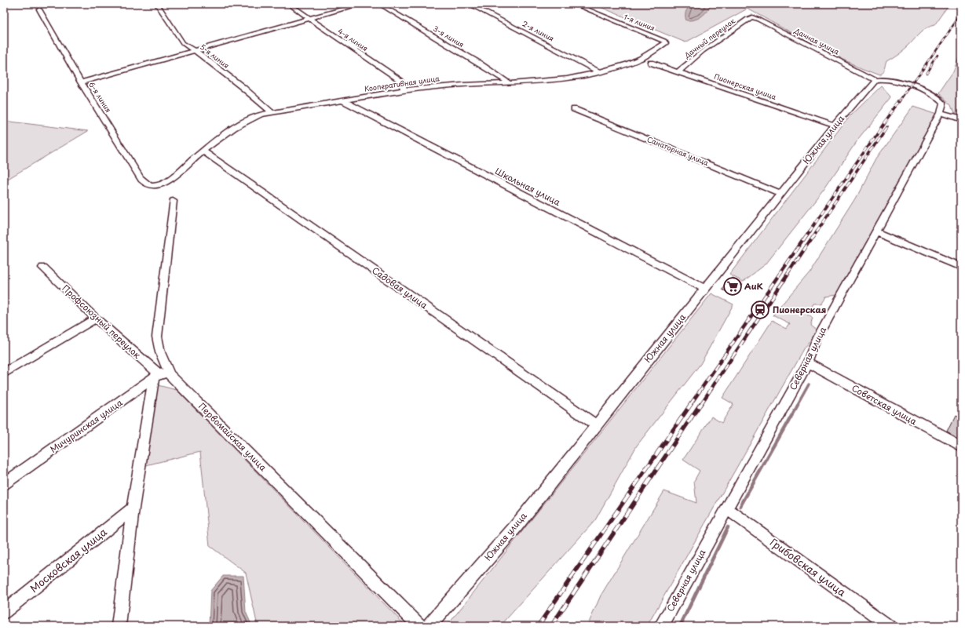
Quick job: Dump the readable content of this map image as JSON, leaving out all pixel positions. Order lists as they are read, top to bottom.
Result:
{
  "streets": {
    "street": [
      "1-я линия",
      "2-я линия",
      "3-я линия",
      "Дачный переулок",
      "4-я линия",
      "Дачная улица",
      "5-я линия",
      "Кооперативная улица",
      "Пионерская улица",
      "6-я линия",
      "Южная улица",
      "Санаторная улица",
      "Школьная улица",
      "Садовая улица",
      "Профсоюзный переулок",
      "Северная улица",
      "Советская улица",
      "Мичуринская улица",
      "Первомайская улица",
      "Московская улица",
      "Грибовская улица"
    ]
  },
  "crossings": [
    ["1-я линия", "Кооперативная улица"],
    ["2-я линия", "Кооперативная улица"],
    ["3-я линия", "Кооперативная улица"],
    ["Дачный переулок", "Дачная улица"],
    ["Дачный переулок", "Пионерская улица"],
    ["4-я линия", "Кооперативная улица"],
    ["Дачная улица", "Южная улица"],
    ["5-я линия", "Кооперативная улица"],
    ["Кооперативная улица", "6-я линия"],
    ["Кооперативная улица", "Школьная улица"],
    ["Кооперативная улица", "Садовая улица"],
    ["Пионерская улица", "Южная улица"],
    ["Южная улица", "Санаторная улица"],
    ["Южная улица", "Школьная улица"],
    ["Южная улица", "Садовая улица"],
    ["Профсоюзный переулок", "Мичуринская улица"],
    ["Профсоюзный переулок", "Первомайская улица"],
    ["Северная улица", "Советская улица"],
    ["Северная улица", "Грибовская улица"],
    ["Мичуринская улица", "Первомайская улица"]
  ],
  "places": {
    "supermarket": ["АиК"],
    "station": ["Пионерская"]
  }
}
